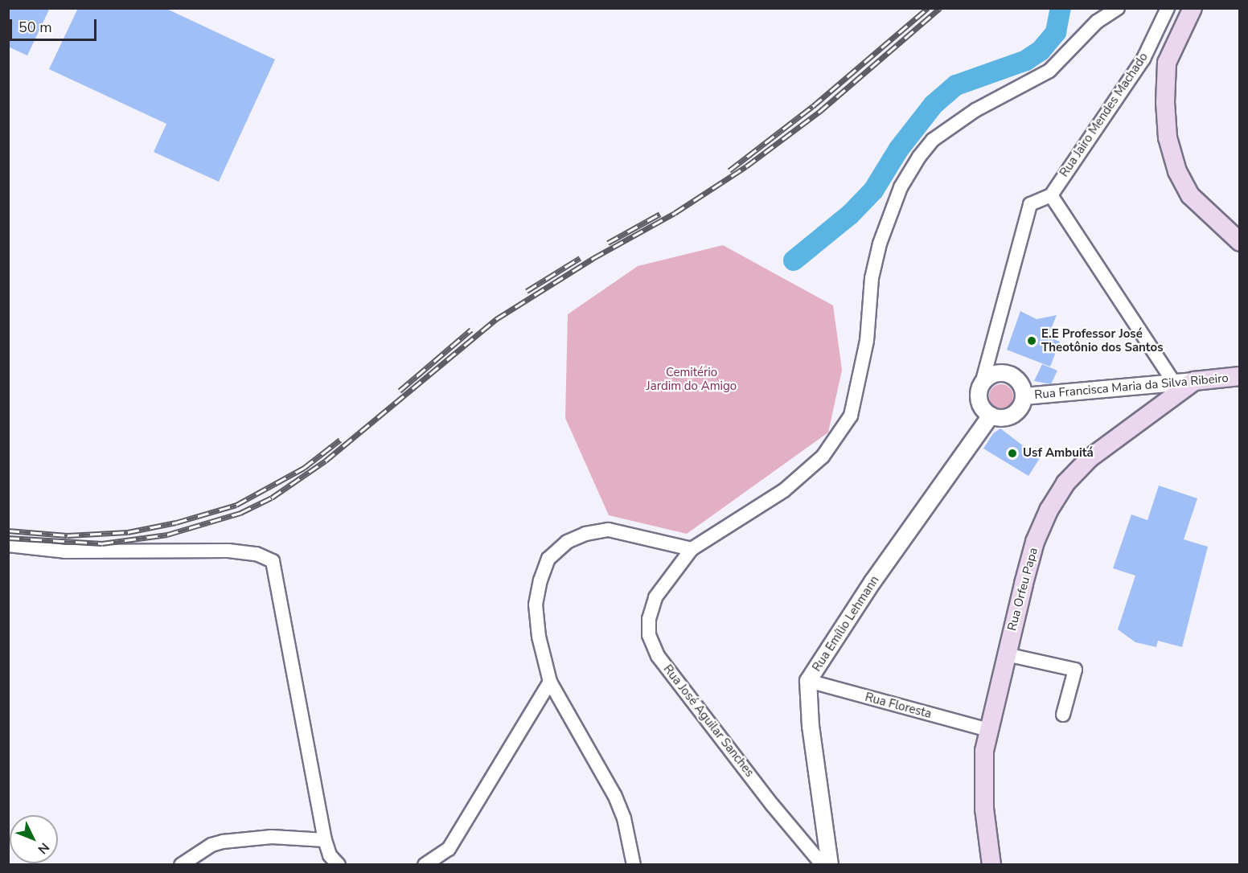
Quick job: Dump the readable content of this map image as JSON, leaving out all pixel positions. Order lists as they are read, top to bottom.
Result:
{
  "streets": {
    "main road": ["Rua Francisca Maria da Silva Ribeiro", "Rua Orfeu Papa"],
    "street": [
      "Rua Jairo Mendes Machado",
      "Rua Emílio Lehmann",
      "Rua Floresta",
      "Rua José Aguilar Sanches"
    ]
  },
  "crossings": [
    ["Rua Francisca Maria da Silva Ribeiro", "Rua Orfeu Papa"],
    ["Rua Francisca Maria da Silva Ribeiro", "Rua Emílio Lehmann"],
    ["Rua Orfeu Papa", "Rua Floresta"],
    ["Rua Emílio Lehmann", "Rua Floresta"]
  ],
  "parks": ["Cemitério Jardim do Amigo"],
  "places": ["E.E Professor José Theotônio dos Santos", "Usf Ambuitá"],
  "scale_bar": "50 m",
  "north": "bottom right"
}
